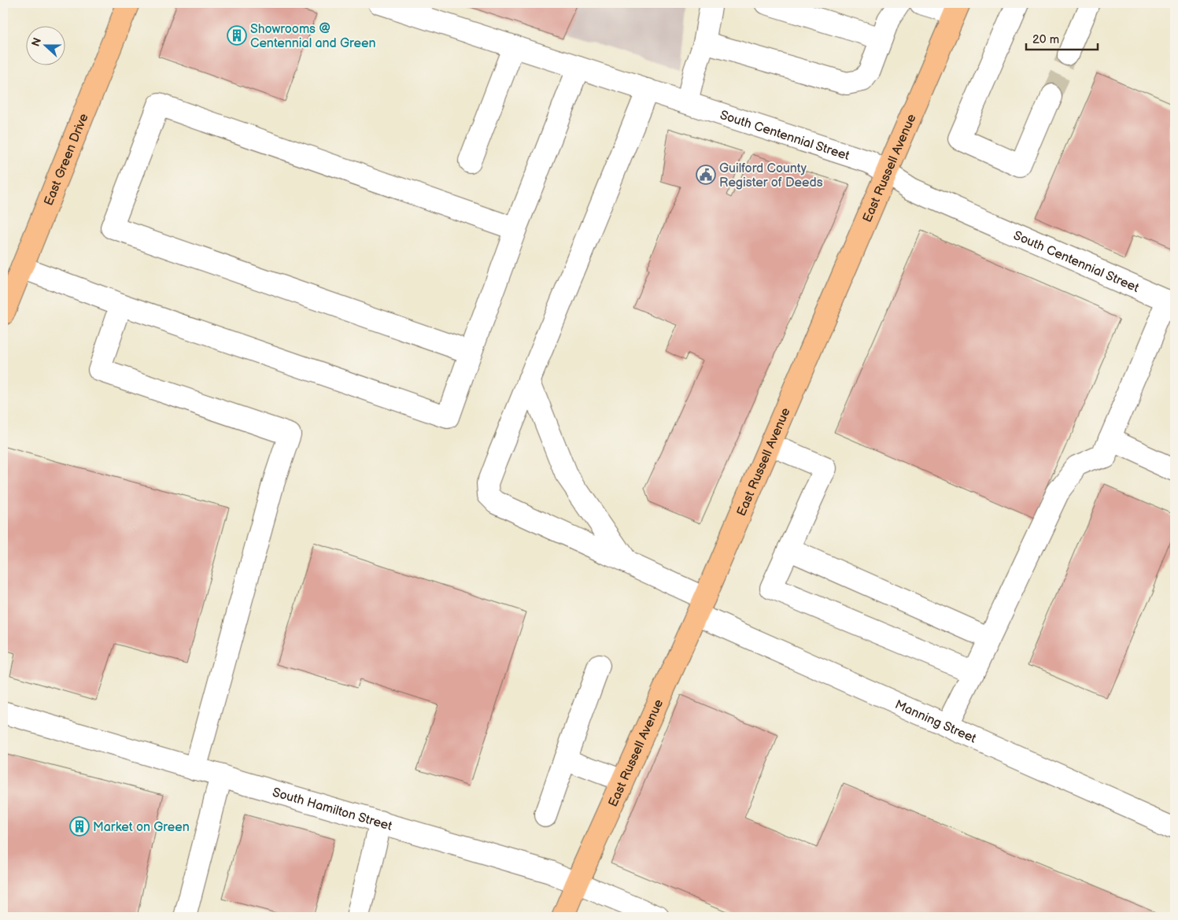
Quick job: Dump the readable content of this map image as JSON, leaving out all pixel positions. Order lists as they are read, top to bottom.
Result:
{
  "streets": {
    "main road": ["East Green Drive", "East Russell Avenue"],
    "street": ["South Centennial Street", "Manning Street", "South Hamilton Street"]
  },
  "crossings": [
    ["South Centennial Street", "East Russell Avenue"],
    ["South Centennial Street", "Manning Street"],
    ["East Russell Avenue", "Manning Street"],
    ["East Russell Avenue", "South Hamilton Street"]
  ],
  "places": {
    "building": ["Showrooms @ Centennial and Green", "Market on Green"],
    "public building": ["Guilford County Register of Deeds"]
  },
  "scale_bar": "20 m",
  "north": "left"
}
